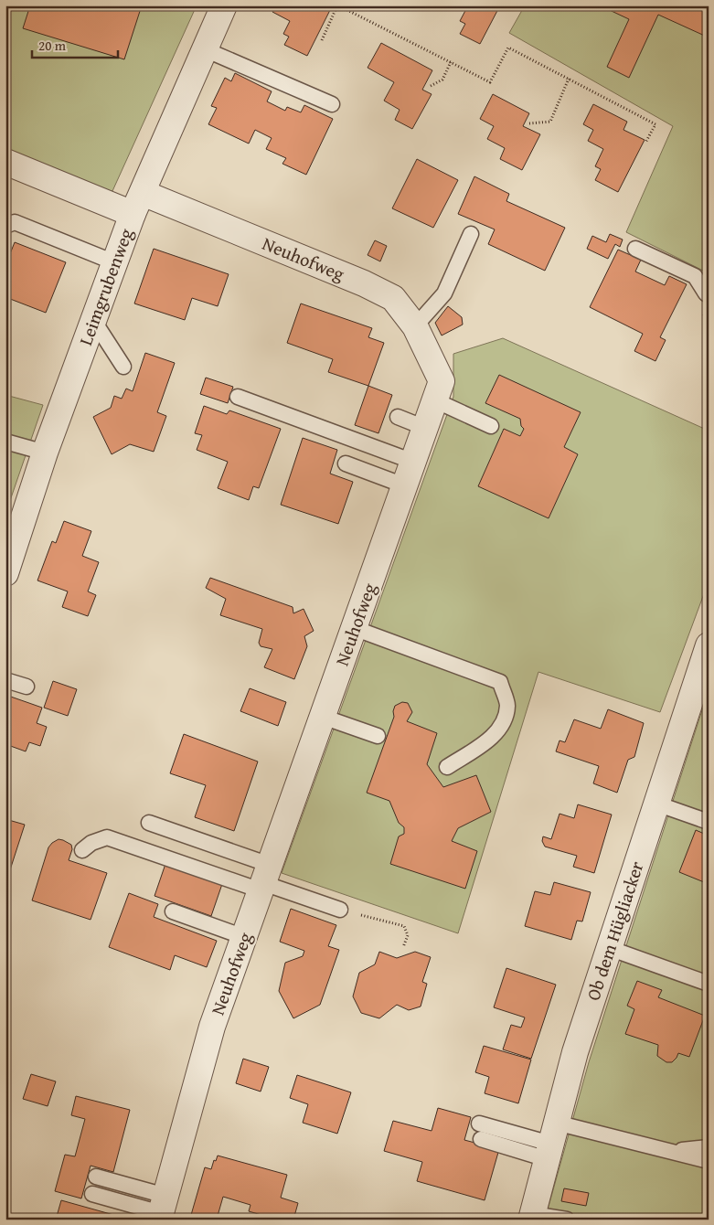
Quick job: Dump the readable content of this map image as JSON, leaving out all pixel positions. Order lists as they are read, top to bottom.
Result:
{
  "streets": {
    "street": ["Neuhofweg", "Leimgrubenweg", "Ob dem Hügliacker"]
  },
  "crossings": [
    ["Neuhofweg", "Leimgrubenweg"]
  ],
  "scale_bar": "20 m"
}
